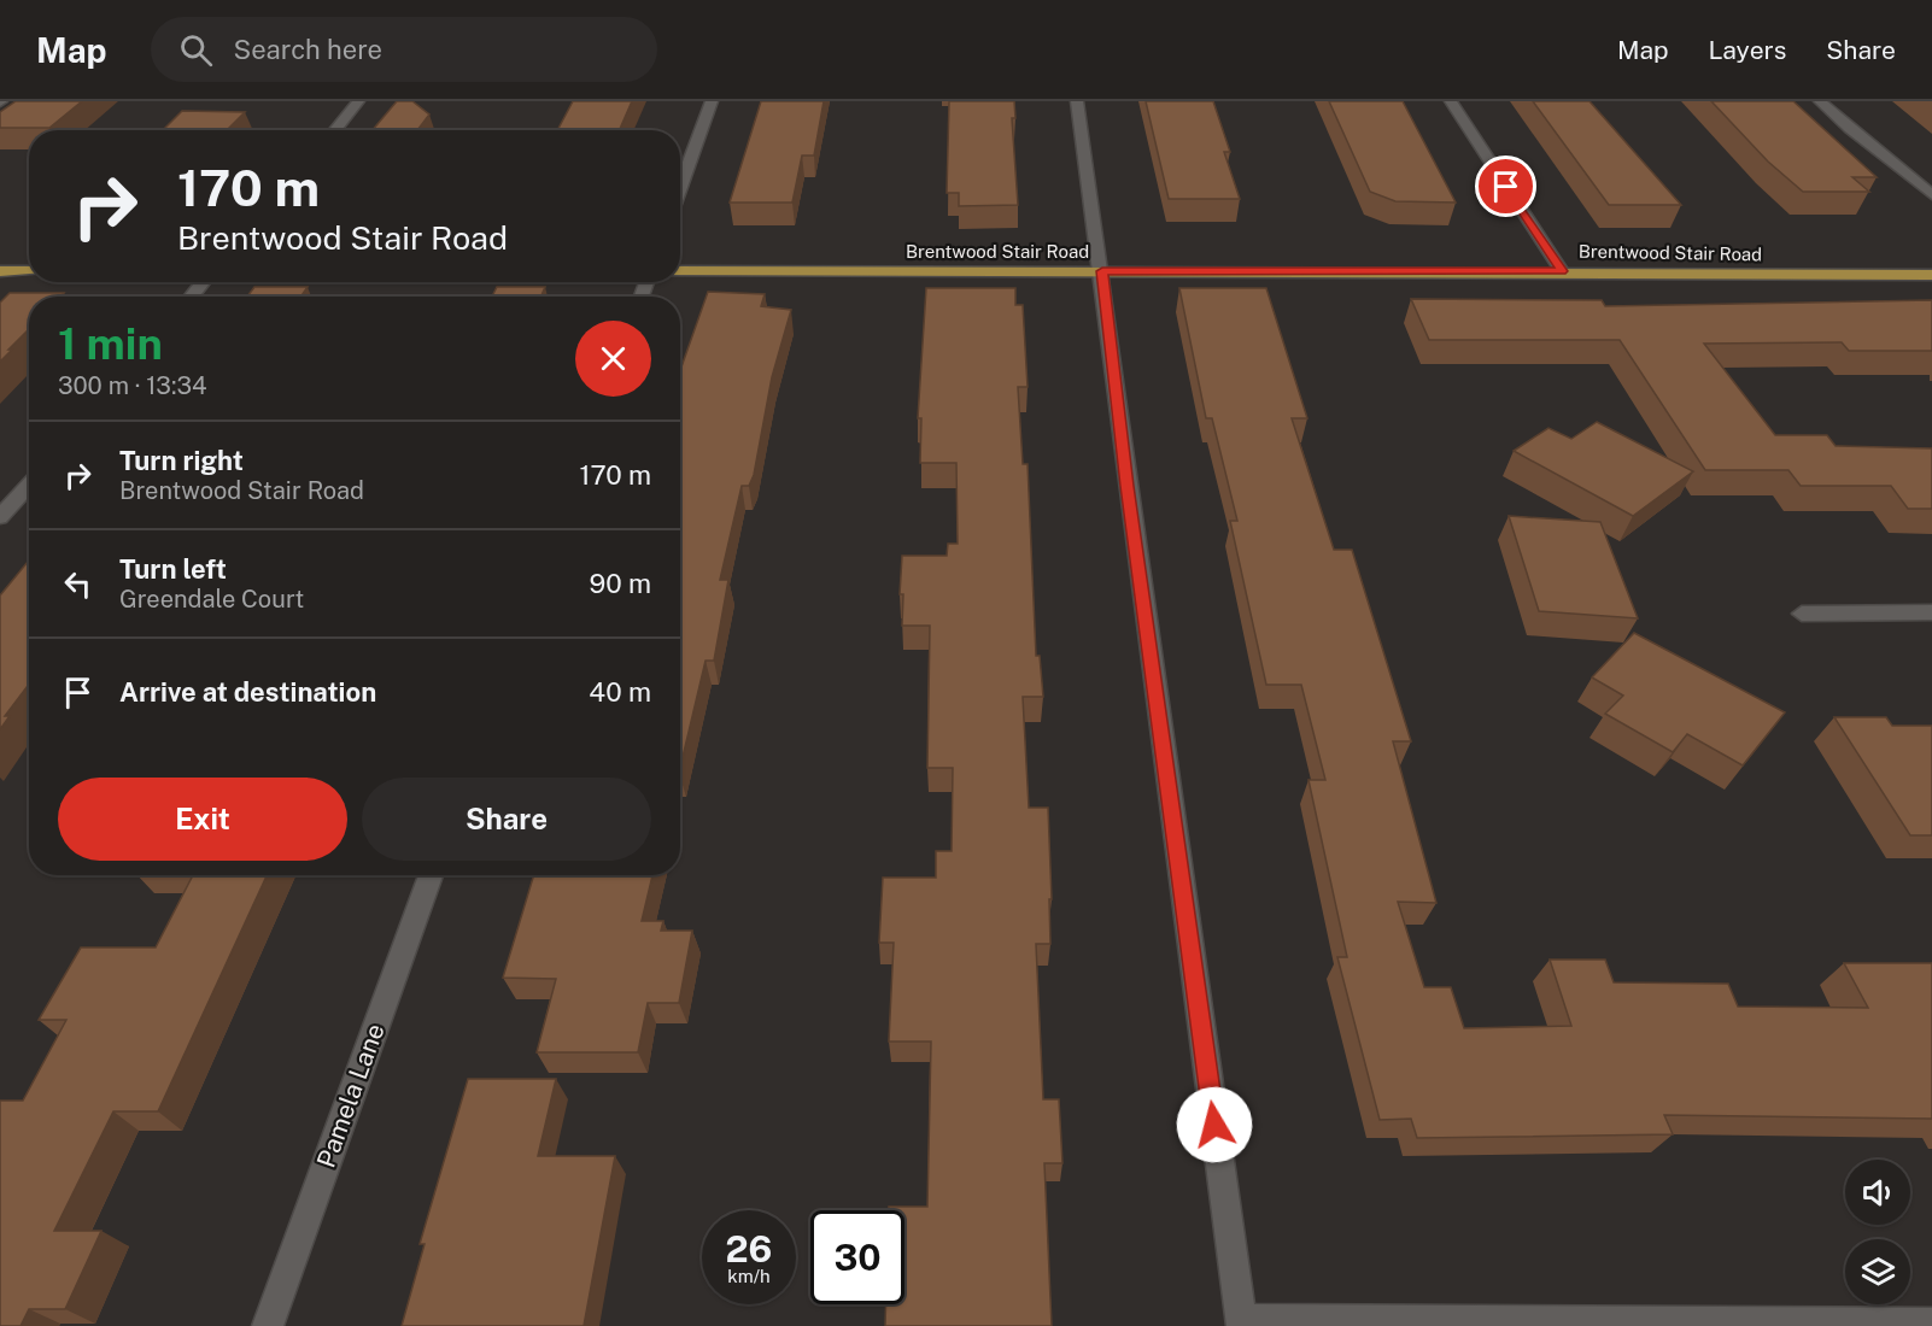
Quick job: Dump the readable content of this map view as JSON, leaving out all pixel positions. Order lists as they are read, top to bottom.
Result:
{
  "streets": {
    "main road": ["Brentwood Stair Road"],
    "street": ["Pamela Lane"]
  },
  "page": {
    "header": "Map",
    "search": "Search here",
    "nav": ["Map", "Layers", "Share"],
    "turn": ["170 m", "Brentwood Stair Road"],
    "heading": ["1 min", "300 m · 13:34"],
    "list": [
      {
        "name": "Turn right",
        "note": "Brentwood Stair Road",
        "value": "170 m"
      },
      {
        "name": "Turn left",
        "note": "Greendale Court",
        "value": "90 m"
      },
      {
        "name": "Arrive at destination",
        "value": "40 m"
      }
    ],
    "buttons": ["Exit", "Share"],
    "speed": "26 km/h",
    "limit": "30"
  }
}
